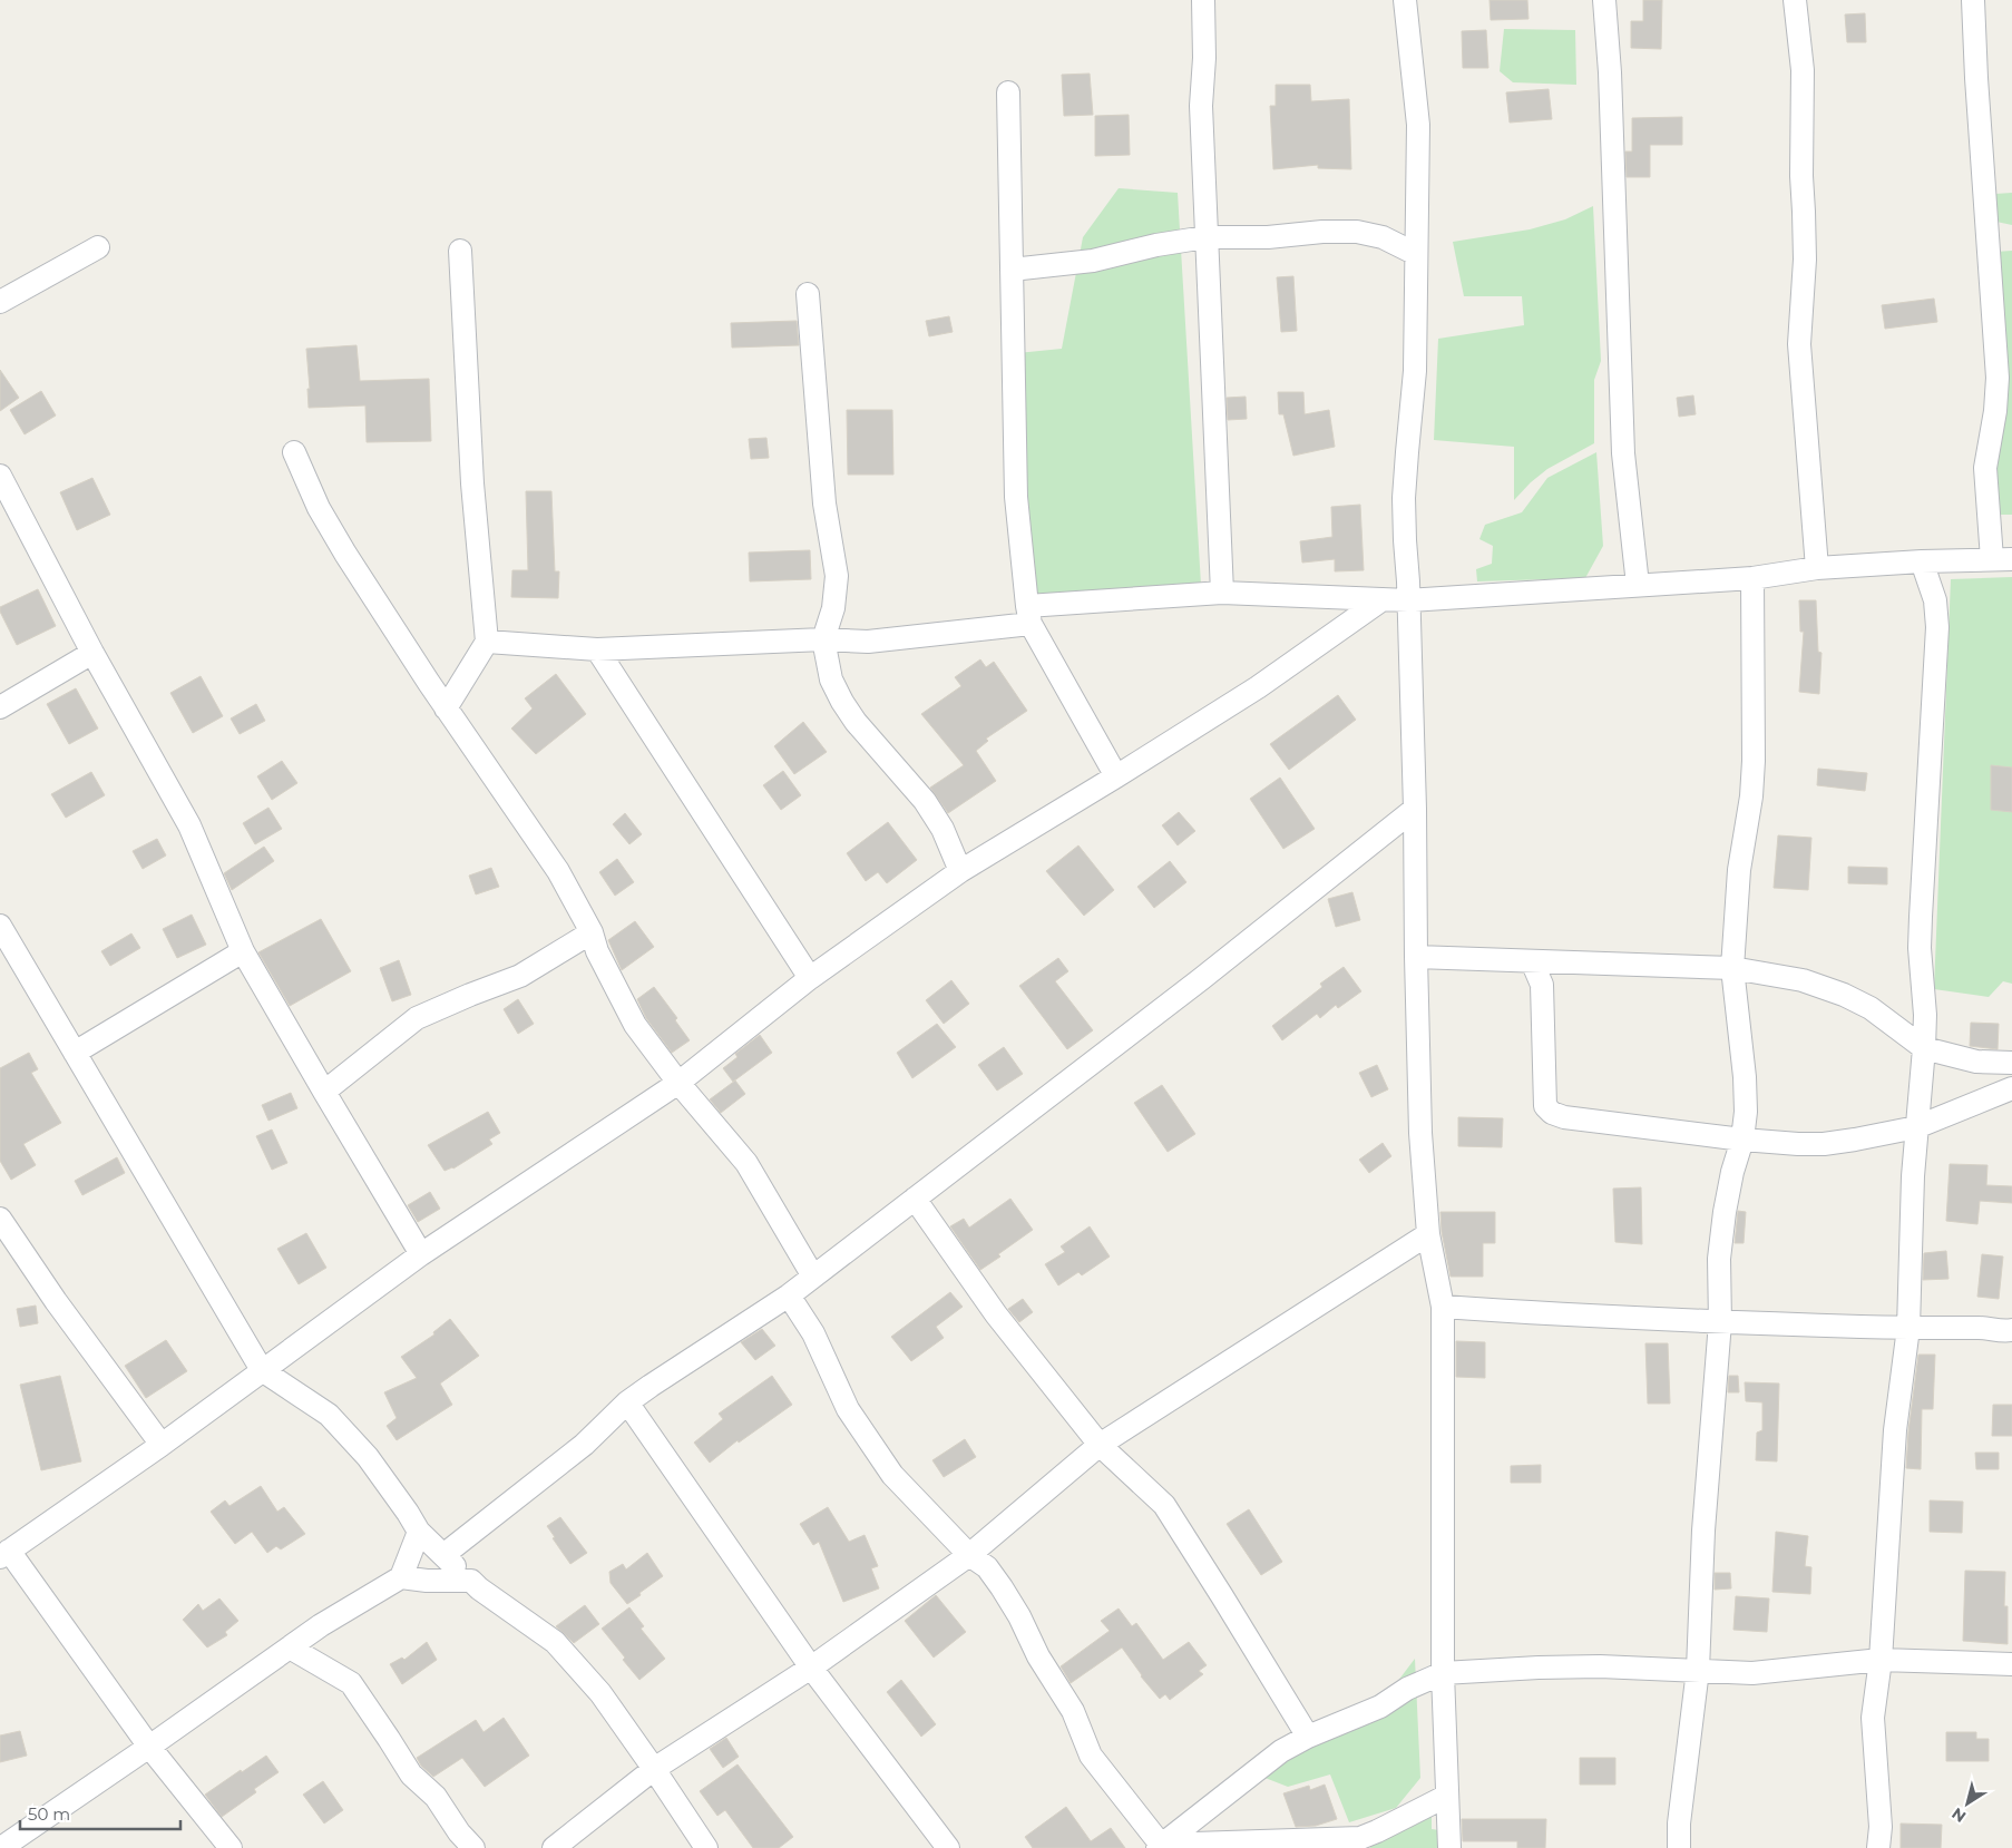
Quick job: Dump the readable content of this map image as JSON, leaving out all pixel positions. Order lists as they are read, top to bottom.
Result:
{
  "scale_bar": "50 m",
  "north": "bottom left"
}
